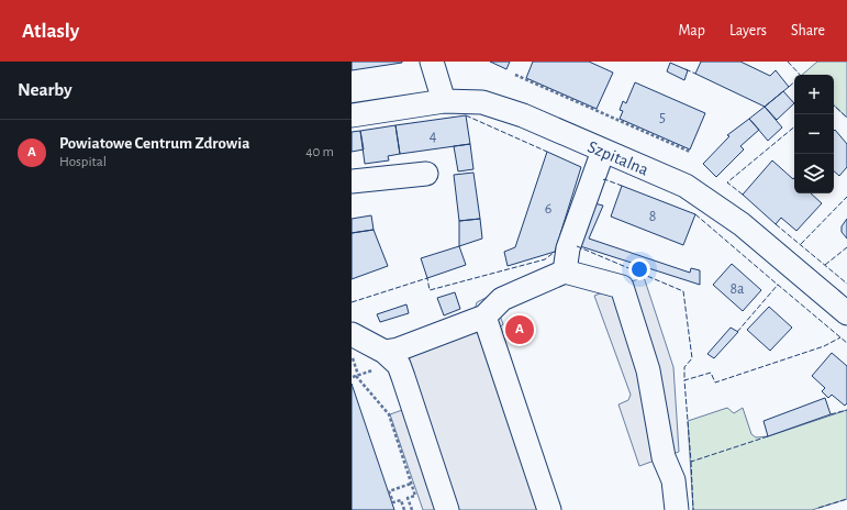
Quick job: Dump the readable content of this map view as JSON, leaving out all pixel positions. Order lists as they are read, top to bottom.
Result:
{
  "streets": {
    "street": ["Szpitalna"]
  },
  "house_numbers": [
    "5",
    "4",
    "6",
    "8",
    "8a"
  ],
  "page": {
    "header": "Atlasly",
    "nav": ["Map", "Layers", "Share"],
    "heading": "Nearby",
    "map_buttons": ["+", "−"],
    "list": [
      {
        "mark": "A",
        "name": "Powiatowe Centrum Zdrowia",
        "note": "Hospital",
        "value": "40 m"
      }
    ],
    "pins": "A"
  }
}
